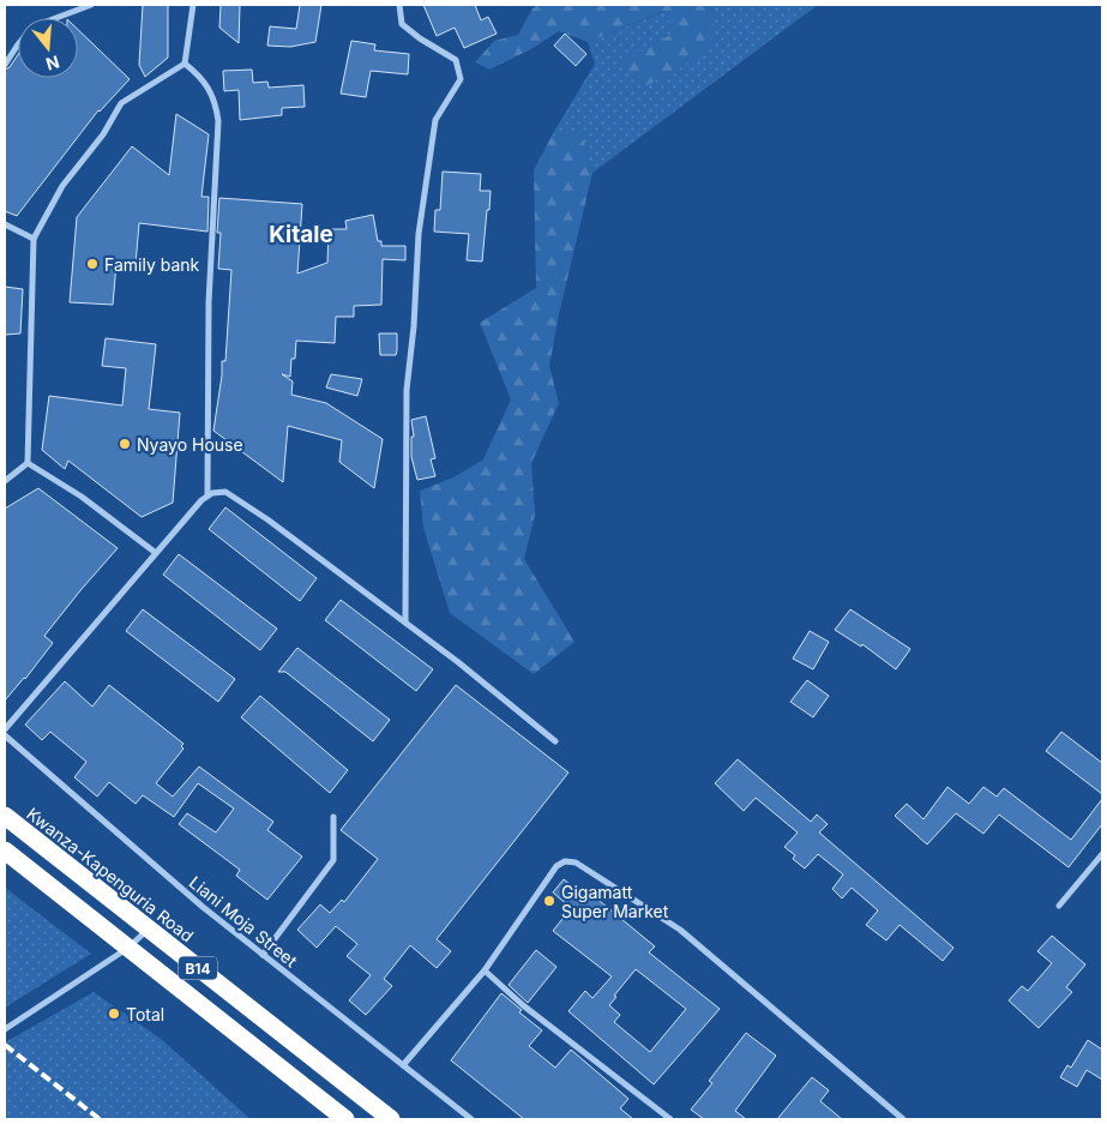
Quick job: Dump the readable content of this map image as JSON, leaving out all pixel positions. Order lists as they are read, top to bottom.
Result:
{
  "streets": {
    "highway": ["Kwanza-Kapenguria Road", "B14"],
    "street": ["Liani Moja Street"]
  },
  "districts": ["Kitale"],
  "places": [
    "Family bank",
    "Nyayo House",
    "Gigamatt Super Market",
    "Total"
  ],
  "north": "bottom"
}
